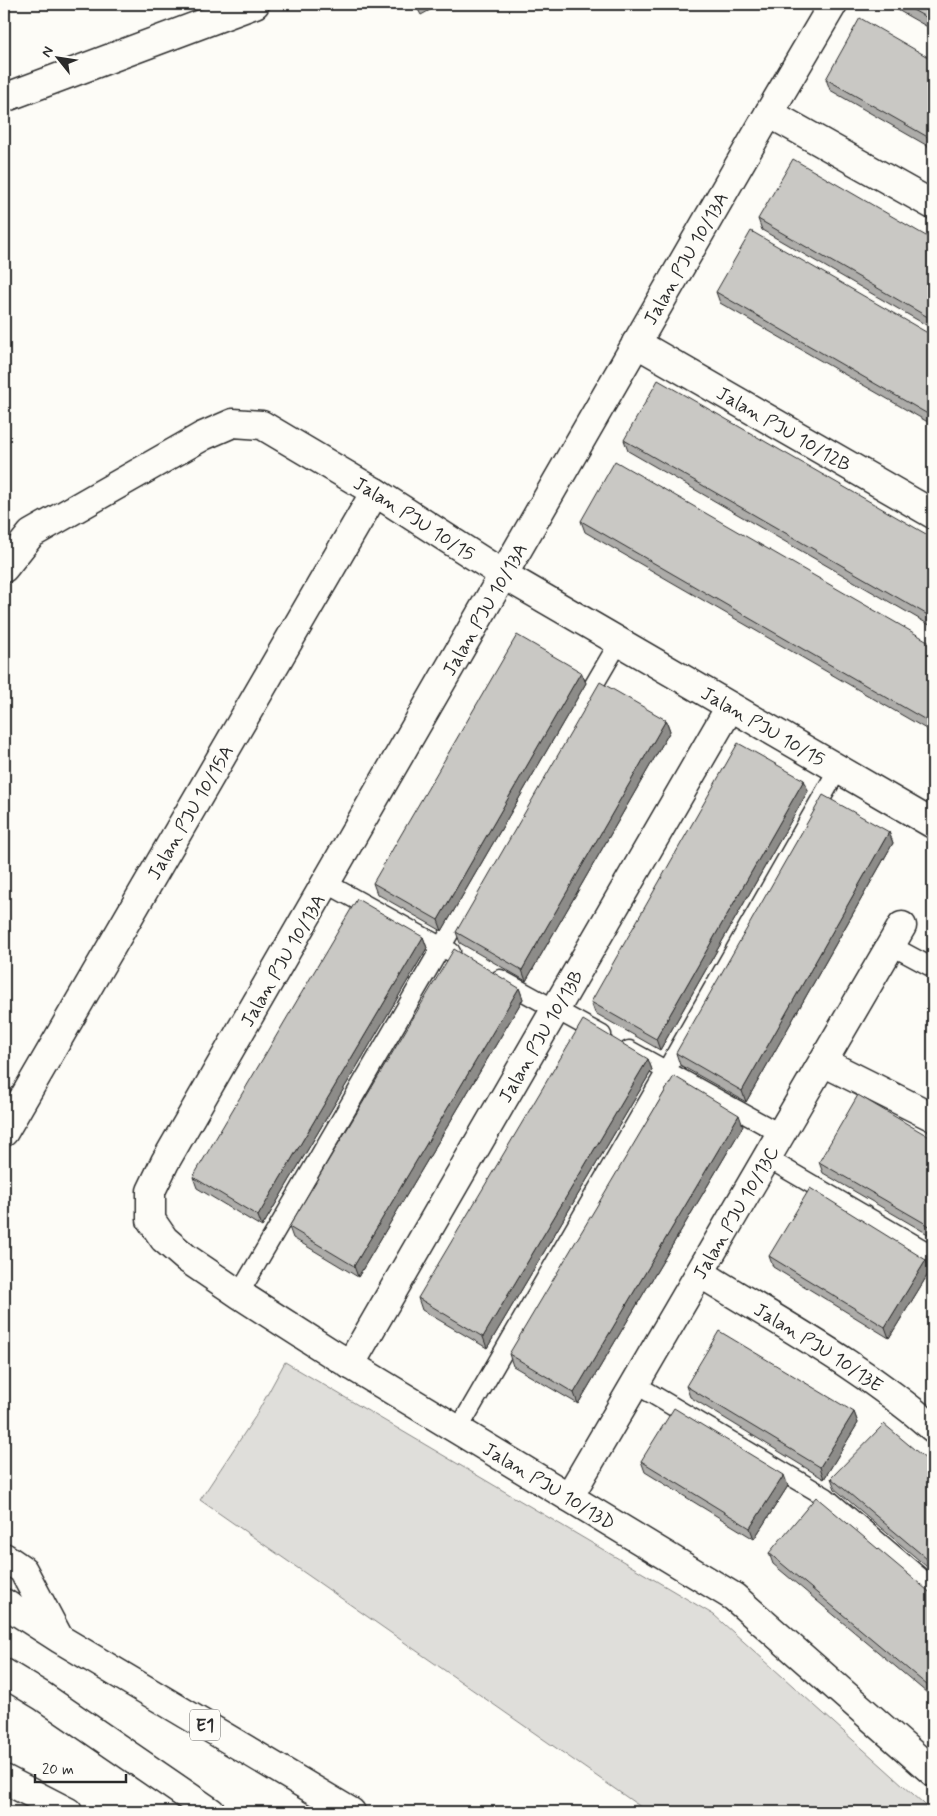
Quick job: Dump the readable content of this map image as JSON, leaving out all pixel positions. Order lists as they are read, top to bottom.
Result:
{
  "streets": {
    "main road": [
      "Jalan PJU 10/13A",
      "Jalan PJU 10/12B",
      "Jalan PJU 10/15",
      "Jalan PJU 10/15A",
      "Jalan PJU 10/13B",
      "Jalan PJU 10/13C",
      "Jalan PJU 10/13E",
      "Jalan PJU 10/13D",
      "E1"
    ]
  },
  "crossings": [
    ["Jalan PJU 10/13A", "Jalan PJU 10/12B"],
    ["Jalan PJU 10/13A", "Jalan PJU 10/15"],
    ["Jalan PJU 10/13A", "Jalan PJU 10/13D"],
    ["Jalan PJU 10/15", "Jalan PJU 10/15A"],
    ["Jalan PJU 10/15", "Jalan PJU 10/13B"],
    ["Jalan PJU 10/13B", "Jalan PJU 10/13D"],
    ["Jalan PJU 10/13C", "Jalan PJU 10/13E"],
    ["Jalan PJU 10/13C", "Jalan PJU 10/13D"]
  ],
  "scale_bar": "20 m",
  "north": "top left"
}
